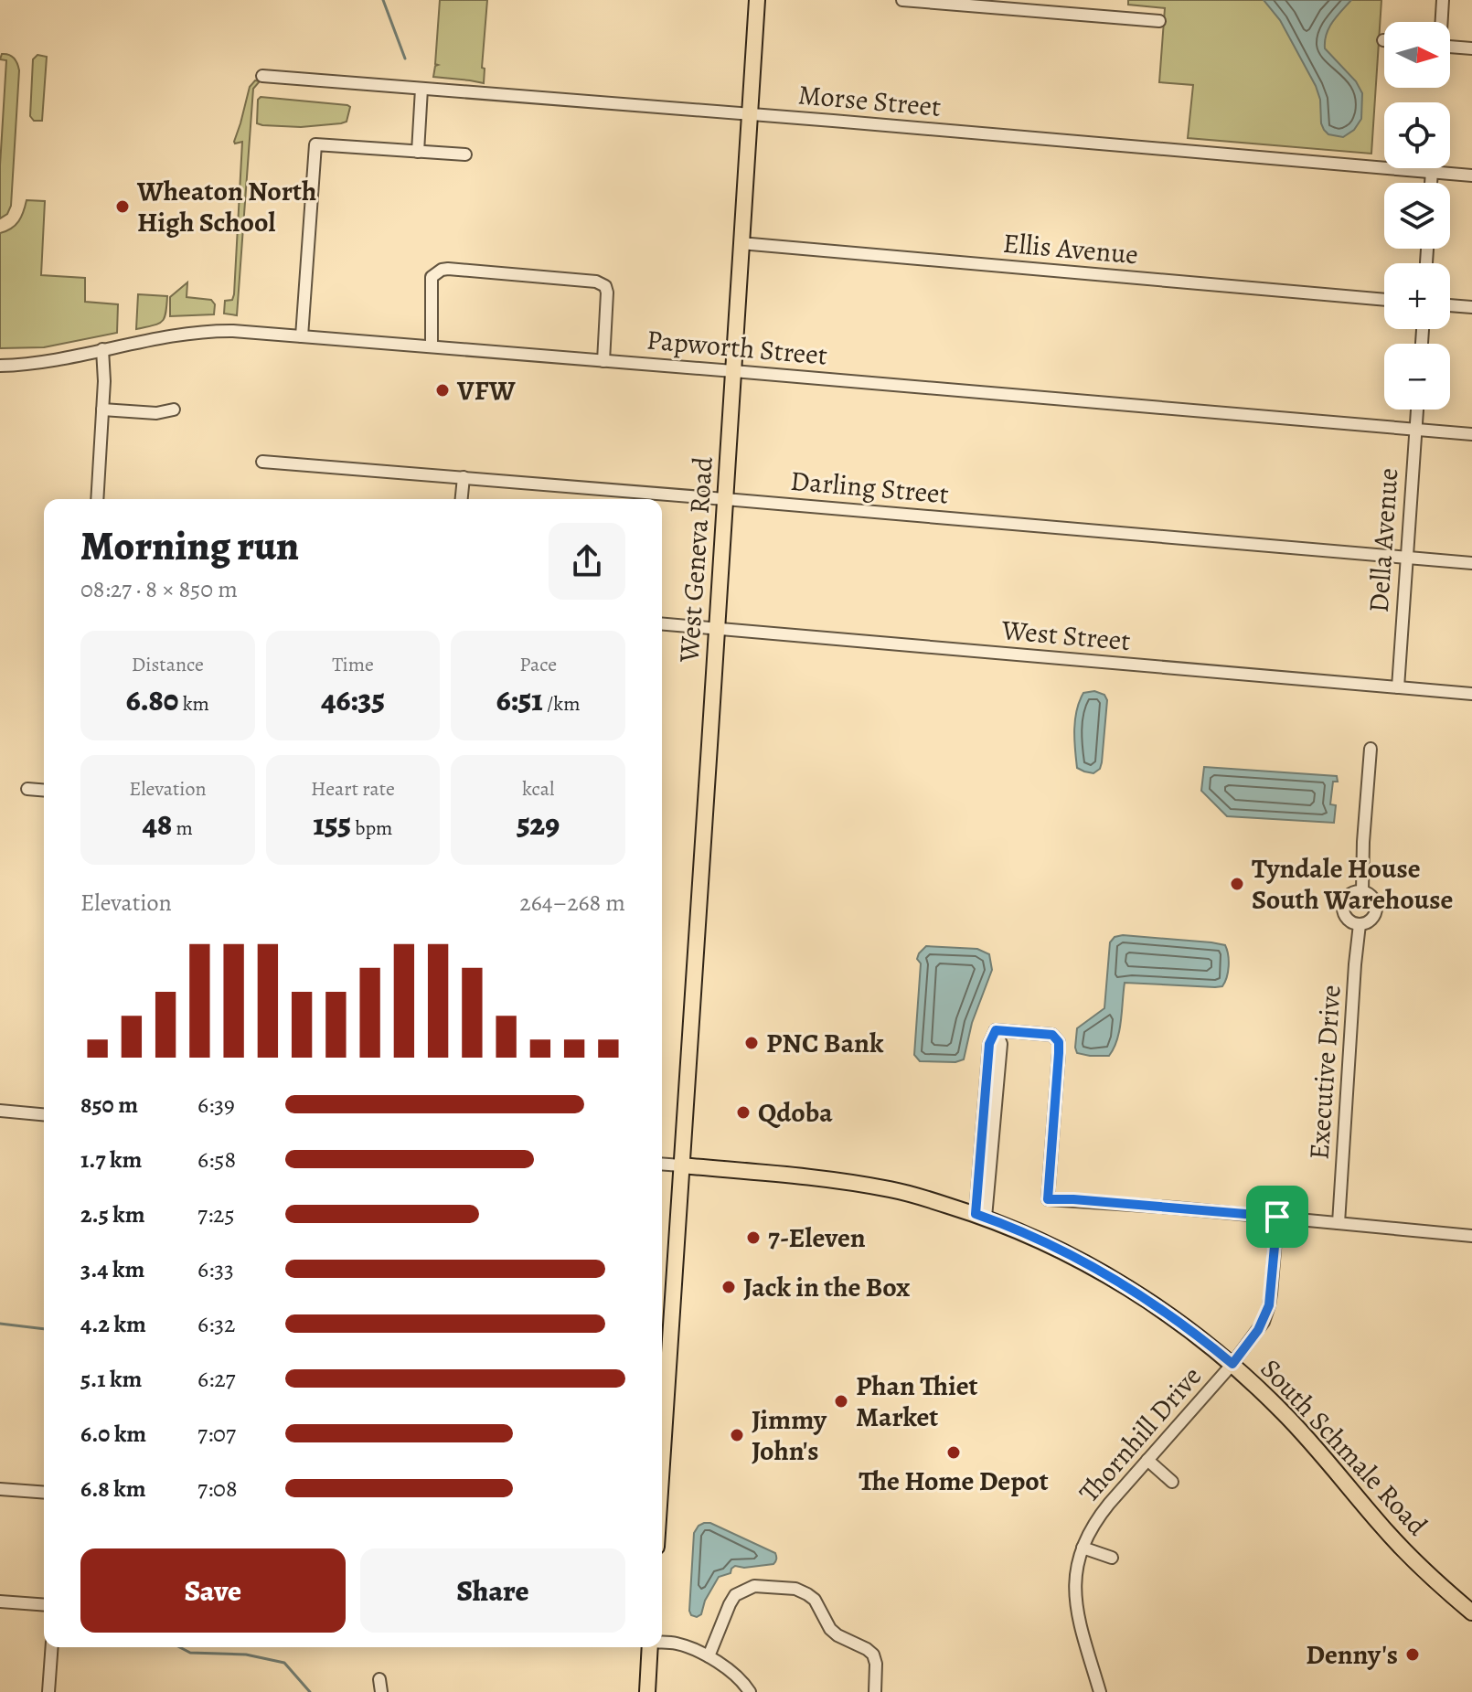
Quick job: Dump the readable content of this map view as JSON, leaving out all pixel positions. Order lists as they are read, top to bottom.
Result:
{
  "streets": {
    "main road": ["West Geneva Road", "South Schmale Road"],
    "street": [
      "Morse Street",
      "Ellis Avenue",
      "Papworth Street",
      "Darling Street",
      "Della Avenue",
      "West Street",
      "Executive Drive",
      "Thornhill Drive"
    ]
  },
  "crossings": [
    ["Morse Street", "West Geneva Road"],
    ["Ellis Avenue", "West Geneva Road"],
    ["Papworth Street", "Della Avenue"],
    ["Papworth Street", "West Geneva Road"],
    ["Darling Street", "Della Avenue"],
    ["Darling Street", "West Geneva Road"],
    ["Della Avenue", "West Street"],
    ["West Geneva Road", "West Street"],
    ["West Geneva Road", "South Schmale Road"],
    ["Thornhill Drive", "South Schmale Road"]
  ],
  "places": [
    "Wheaton North High School",
    "VFW",
    "Tyndale House South Warehouse",
    "PNC Bank",
    "Qdoba",
    "7-Eleven",
    "Jack in the Box",
    "Phan Thiet Market",
    "Jimmy John's",
    "The Home Depot",
    "Denny's"
  ],
  "north": "right",
  "page": {
    "map_buttons": ["+", "−"],
    "heading": ["Morning run", "08:27 · 8 × 850 m"],
    "stats": [
      ["Distance", "6.80 km"],
      ["Time", "46:35"],
      ["Pace", "6:51 /km"],
      ["Elevation", "48 m"],
      ["Heart rate", "155 bpm"],
      ["kcal", "529"]
    ],
    "chart": ["Elevation", "264–268 m"],
    "list": [
      {
        "name": "850 m",
        "note": "6:39"
      },
      {
        "name": "1.7 km",
        "note": "6:58"
      },
      {
        "name": "2.5 km",
        "note": "7:25"
      },
      {
        "name": "3.4 km",
        "note": "6:33"
      },
      {
        "name": "4.2 km",
        "note": "6:32"
      },
      {
        "name": "5.1 km",
        "note": "6:27"
      },
      {
        "name": "6.0 km",
        "note": "7:07"
      },
      {
        "name": "6.8 km",
        "note": "7:08"
      }
    ],
    "buttons": ["Save", "Share"]
  }
}
